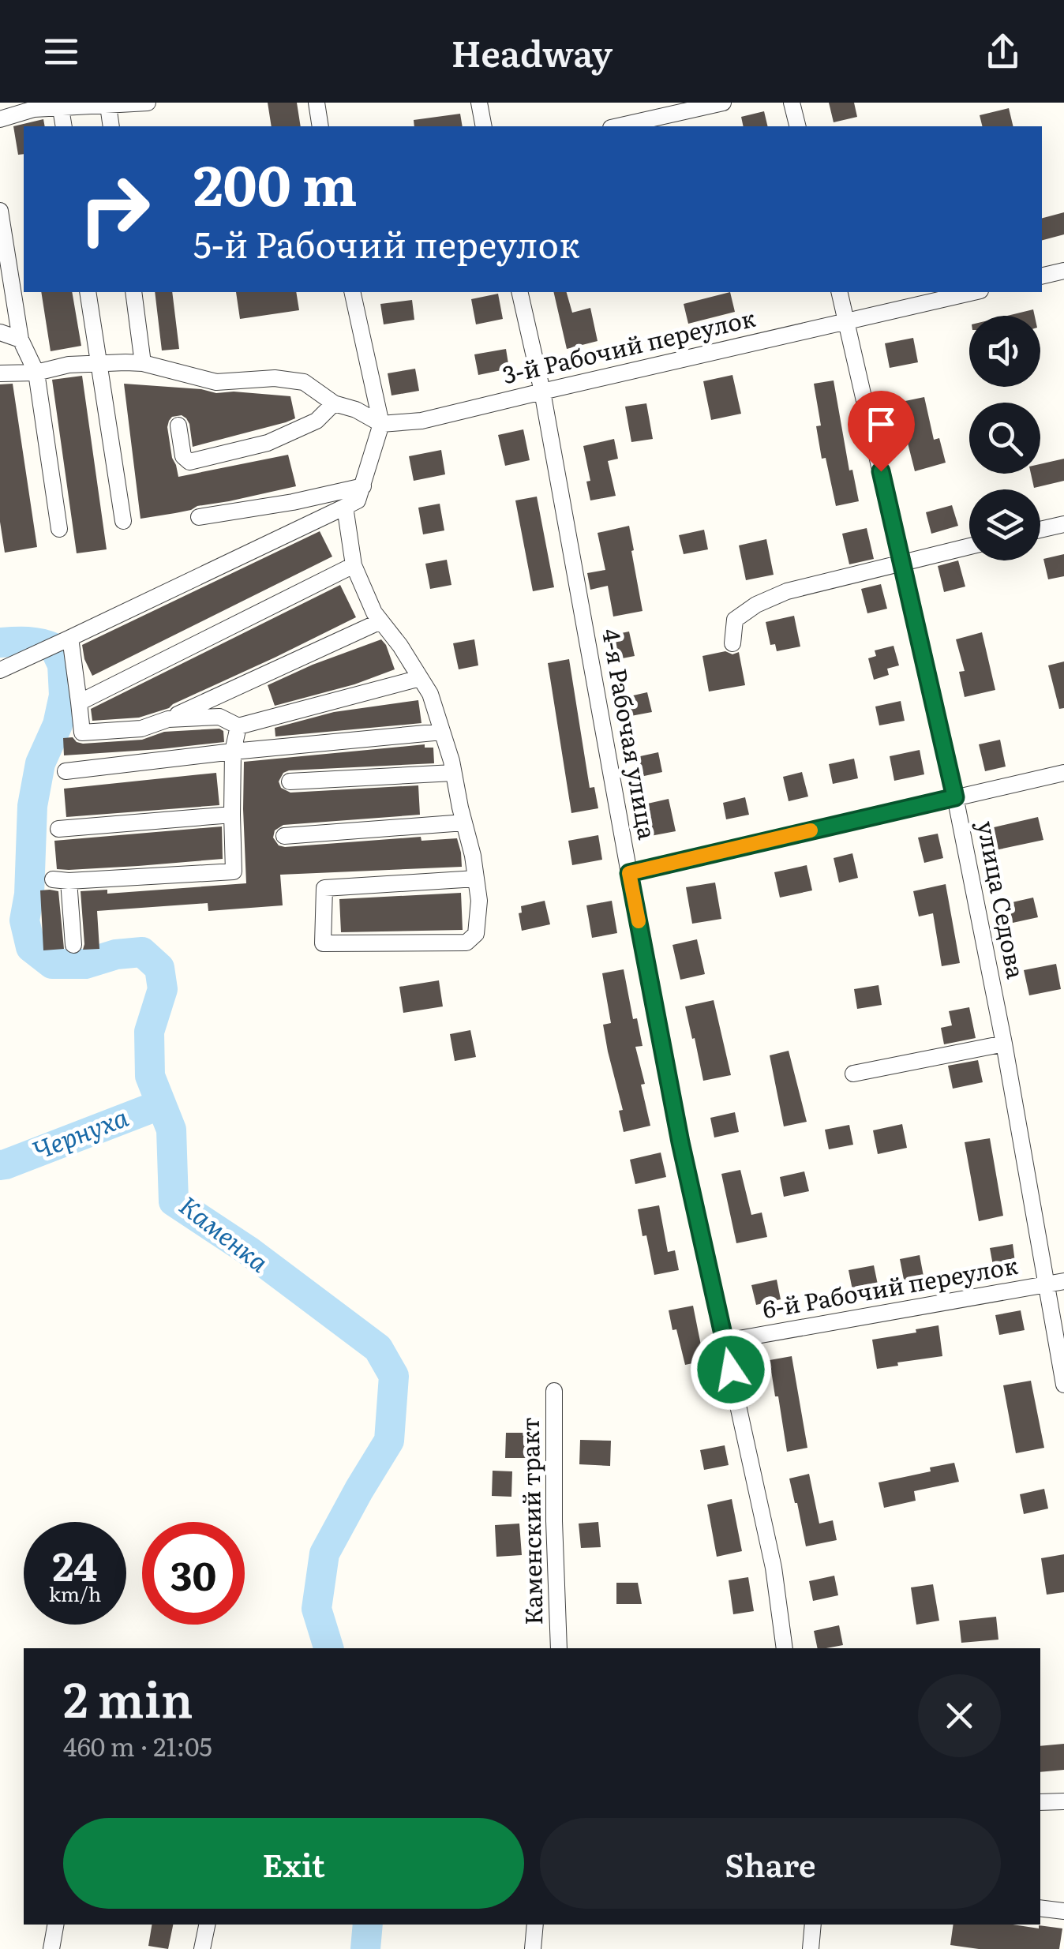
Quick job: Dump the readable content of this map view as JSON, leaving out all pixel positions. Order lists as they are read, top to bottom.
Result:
{
  "streets": {
    "street": [
      "3-й Рабочий переулок",
      "4-я Рабочая улица",
      "улица Седова",
      "6-й Рабочий переулок",
      "Каменский тракт"
    ]
  },
  "crossings": [
    ["3-й Рабочий переулок", "4-я Рабочая улица"],
    ["3-й Рабочий переулок", "улица Седова"],
    ["4-я Рабочая улица", "6-й Рабочий переулок"],
    ["улица Седова", "6-й Рабочий переулок"]
  ],
  "water": ["Чернуха", "Каменка"],
  "page": {
    "header": "Headway",
    "turn": ["200 m", "5-й Рабочий переулок"],
    "speed": "24 km/h",
    "limit": "30",
    "heading": ["2 min", "460 m · 21:05"],
    "buttons": ["Exit", "Share"]
  }
}
